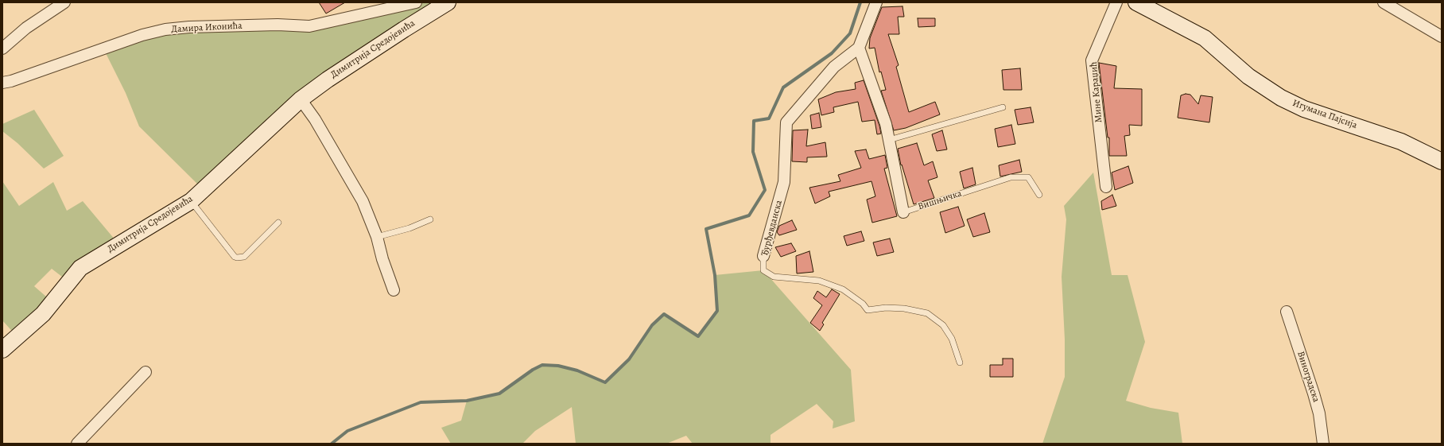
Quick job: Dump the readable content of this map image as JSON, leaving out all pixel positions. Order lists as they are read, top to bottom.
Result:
{
  "streets": {
    "street": [
      "Дамира Иконића",
      "Димитрија Средојевића",
      "Мине Караџић",
      "Игумана Пајсија",
      "Вишњичка",
      "Ђурђевданска",
      "Виноградска"
    ]
  },
  "crossings": [
    ["Вишњичка", "Ђурђевданска"]
  ]
}
